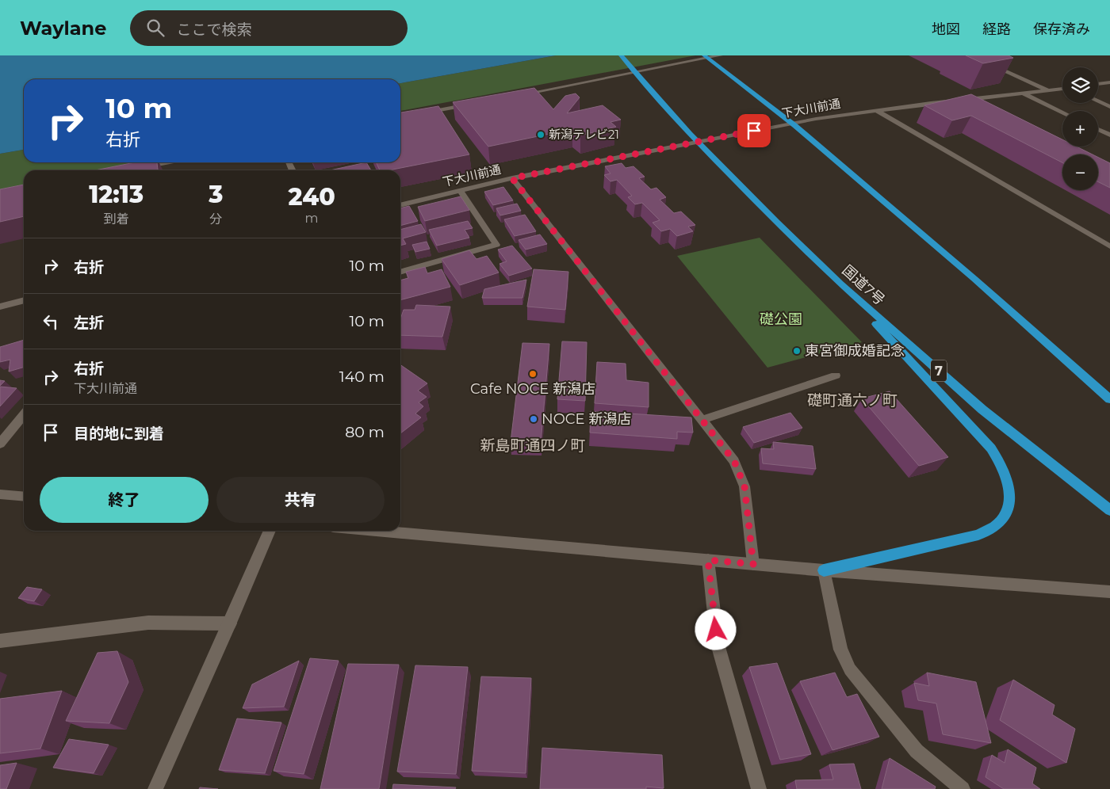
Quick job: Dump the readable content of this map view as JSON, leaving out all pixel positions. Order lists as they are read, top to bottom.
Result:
{
  "streets": {
    "highway": ["国道7号", "7"],
    "street": ["下大川前通"]
  },
  "districts": ["礎町通六ノ町", "新島町通四ノ町"],
  "parks": ["礎公園"],
  "places": [
    "新潟テレビ21",
    "東宮御成婚記念",
    "Cafe NOCE 新潟店",
    "NOCE 新潟店"
  ],
  "page": {
    "header": "Waylane",
    "search": "ここで検索",
    "nav": ["地図", "経路", "保存済み"],
    "map_buttons": ["+", "−"],
    "turn": ["10 m", "右折"],
    "eta": [
      "12:13",
      "到着",
      "3",
      "分",
      "240",
      "m"
    ],
    "list": [
      {
        "name": "右折",
        "value": "10 m"
      },
      {
        "name": "左折",
        "value": "10 m"
      },
      {
        "name": "右折",
        "note": "下大川前通",
        "value": "140 m"
      },
      {
        "name": "目的地に到着",
        "value": "80 m"
      }
    ],
    "buttons": ["終了", "共有"]
  }
}
